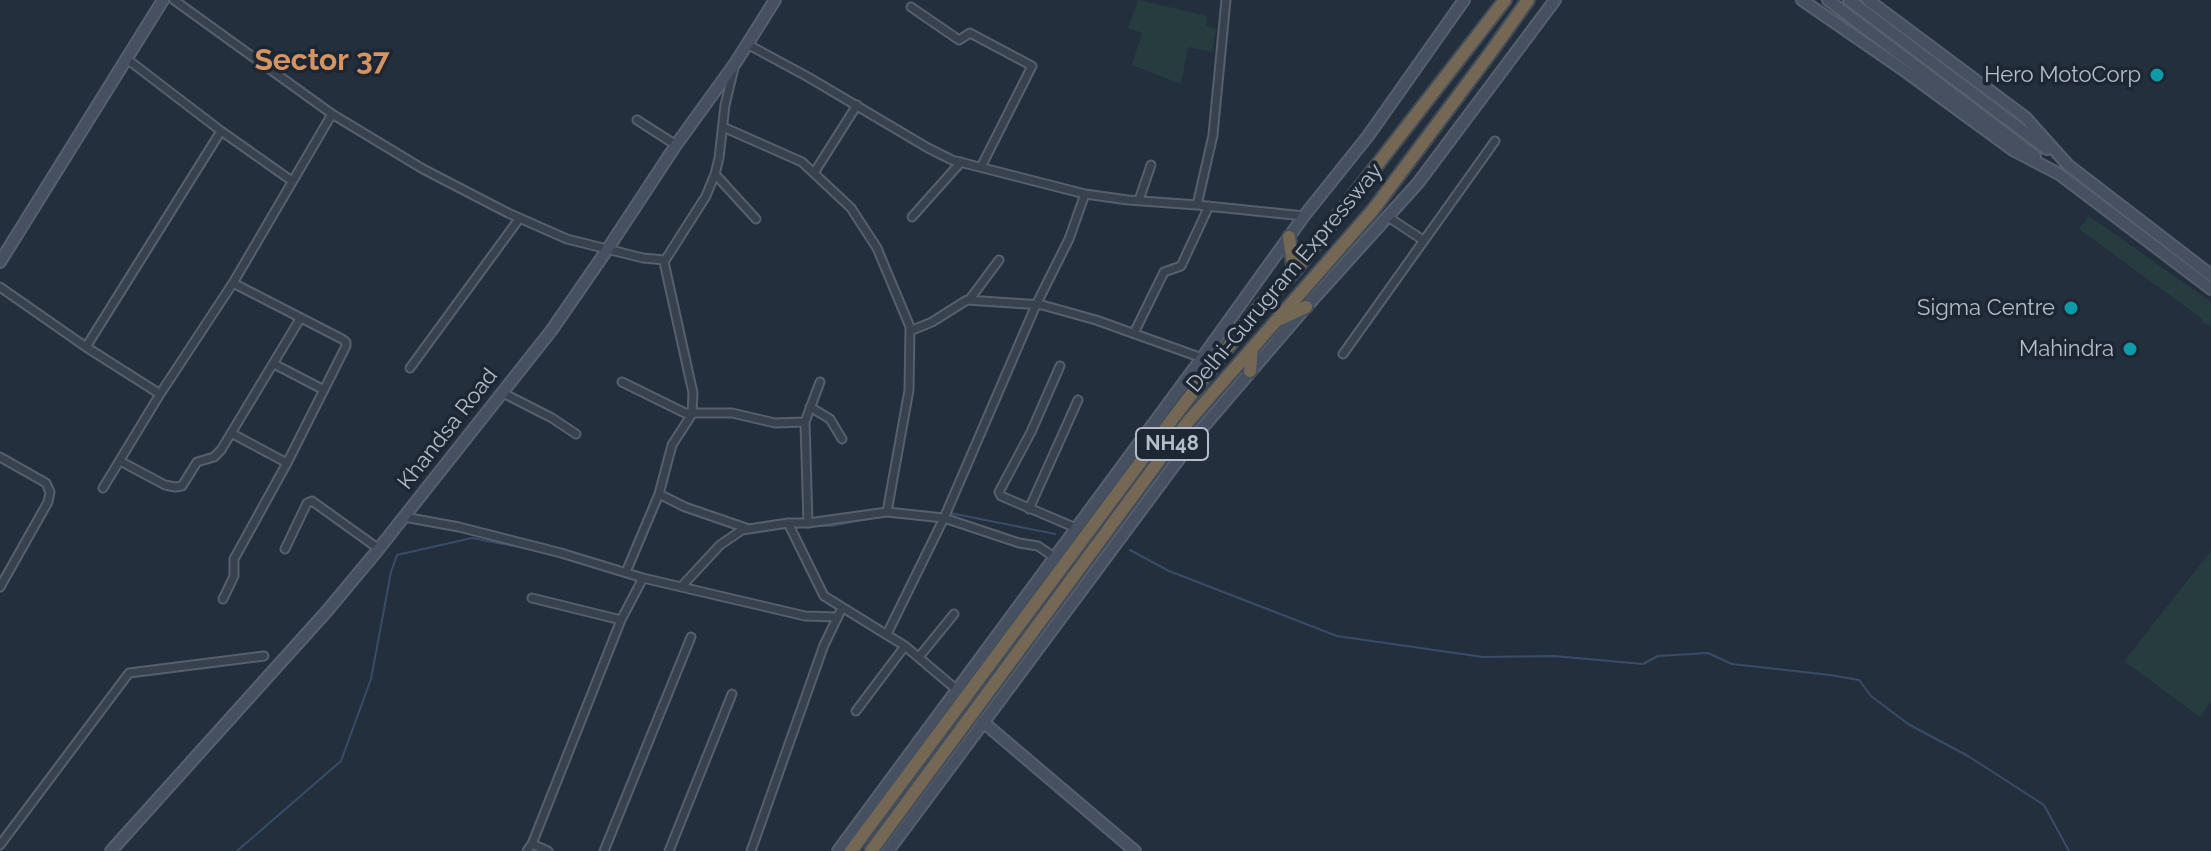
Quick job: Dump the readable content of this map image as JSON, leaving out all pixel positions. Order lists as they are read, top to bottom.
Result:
{
  "streets": {
    "highway": ["Delhi-Gurugram Expressway", "NH48"],
    "main road": ["Khandsa Road"]
  },
  "districts": ["Sector 37"],
  "places": ["Hero MotoCorp", "Sigma Centre", "Mahindra"]
}
